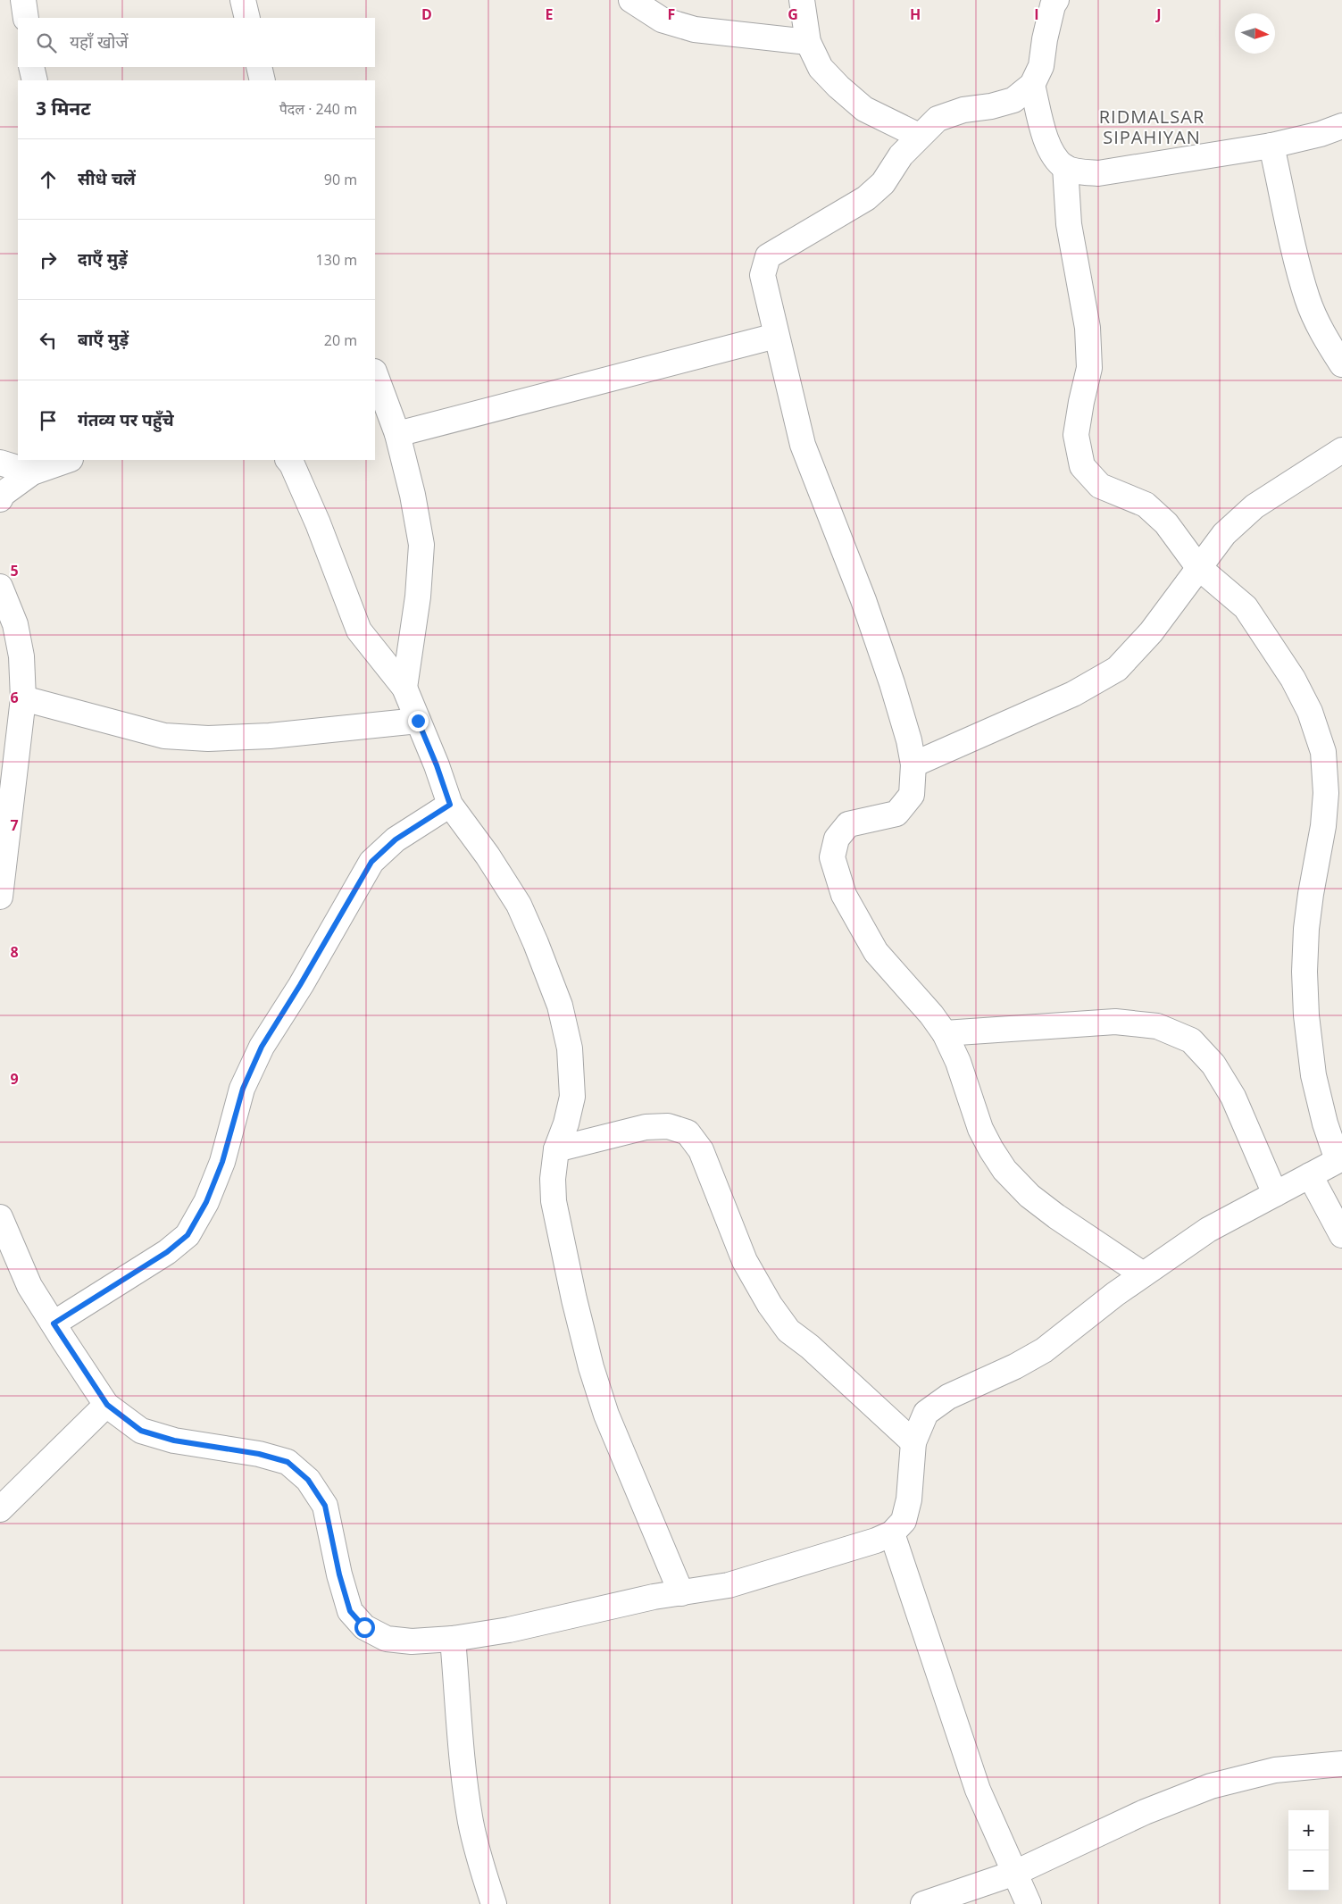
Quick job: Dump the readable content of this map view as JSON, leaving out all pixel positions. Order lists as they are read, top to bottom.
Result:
{
  "districts": ["RIDMALSAR SIPAHIYAN"],
  "north": "right",
  "page": {
    "search": "यहाँ खोजें",
    "heading": ["3 मिनट", "पैदल · 240 m"],
    "list": [
      ["सीधे चलें", "90 m"],
      ["दाएँ मुड़ें", "130 m"],
      ["बाएँ मुड़ें", "20 m"],
      "गंतव्य पर पहुँचे"
    ],
    "map_buttons": ["+", "−"]
  },
  "grid": {
    "columns": [
      "D",
      "E",
      "F",
      "G",
      "H",
      "I",
      "J"
    ],
    "rows": [
      "5",
      "6",
      "7",
      "8",
      "9"
    ]
  }
}
